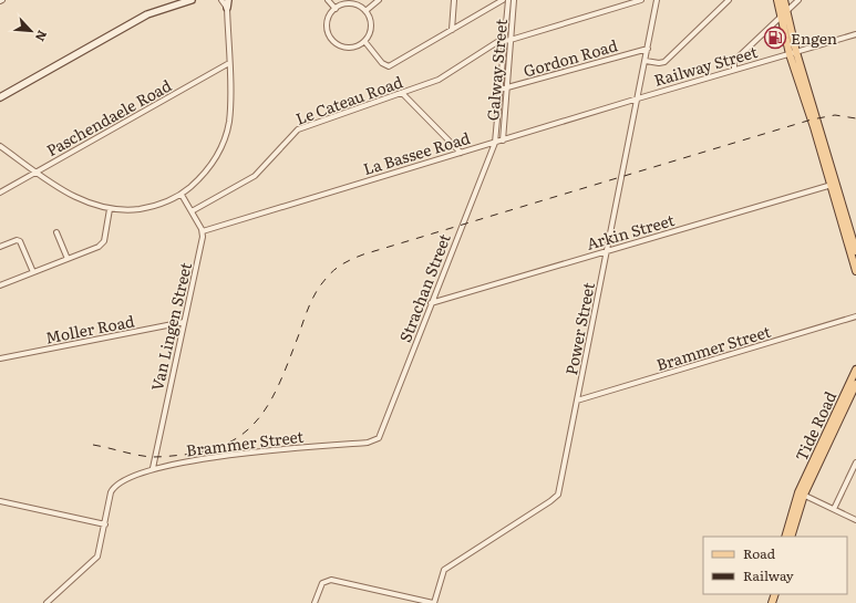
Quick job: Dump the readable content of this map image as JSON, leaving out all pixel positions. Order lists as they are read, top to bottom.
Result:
{
  "streets": {
    "main road": ["Tide Road"],
    "street": [
      "Gordon Road",
      "Railway Street",
      "Galway Street",
      "Le Cateau Road",
      "Paschendaele Road",
      "La Bassee Road",
      "Arkin Street",
      "Strachan Street",
      "Van Lingen Street",
      "Moller Road",
      "Power Street",
      "Brammer Street"
    ]
  },
  "crossings": [
    ["Gordon Road", "Galway Street"],
    ["Gordon Road", "Power Street"],
    ["Railway Street", "La Bassee Road"],
    ["Railway Street", "Power Street"],
    ["Galway Street", "Le Cateau Road"],
    ["Galway Street", "La Bassee Road"],
    ["Galway Street", "Strachan Street"],
    ["La Bassee Road", "Strachan Street"],
    ["La Bassee Road", "Van Lingen Street"],
    ["La Bassee Road", "Power Street"],
    ["Arkin Street", "Strachan Street"],
    ["Arkin Street", "Power Street"],
    ["Strachan Street", "Brammer Street"],
    ["Van Lingen Street", "Moller Road"],
    ["Van Lingen Street", "Brammer Street"],
    ["Power Street", "Brammer Street"]
  ],
  "places": {
    "fuel station": ["Engen"]
  },
  "legend": ["Road", "Railway"],
  "north": "bottom right"
}
